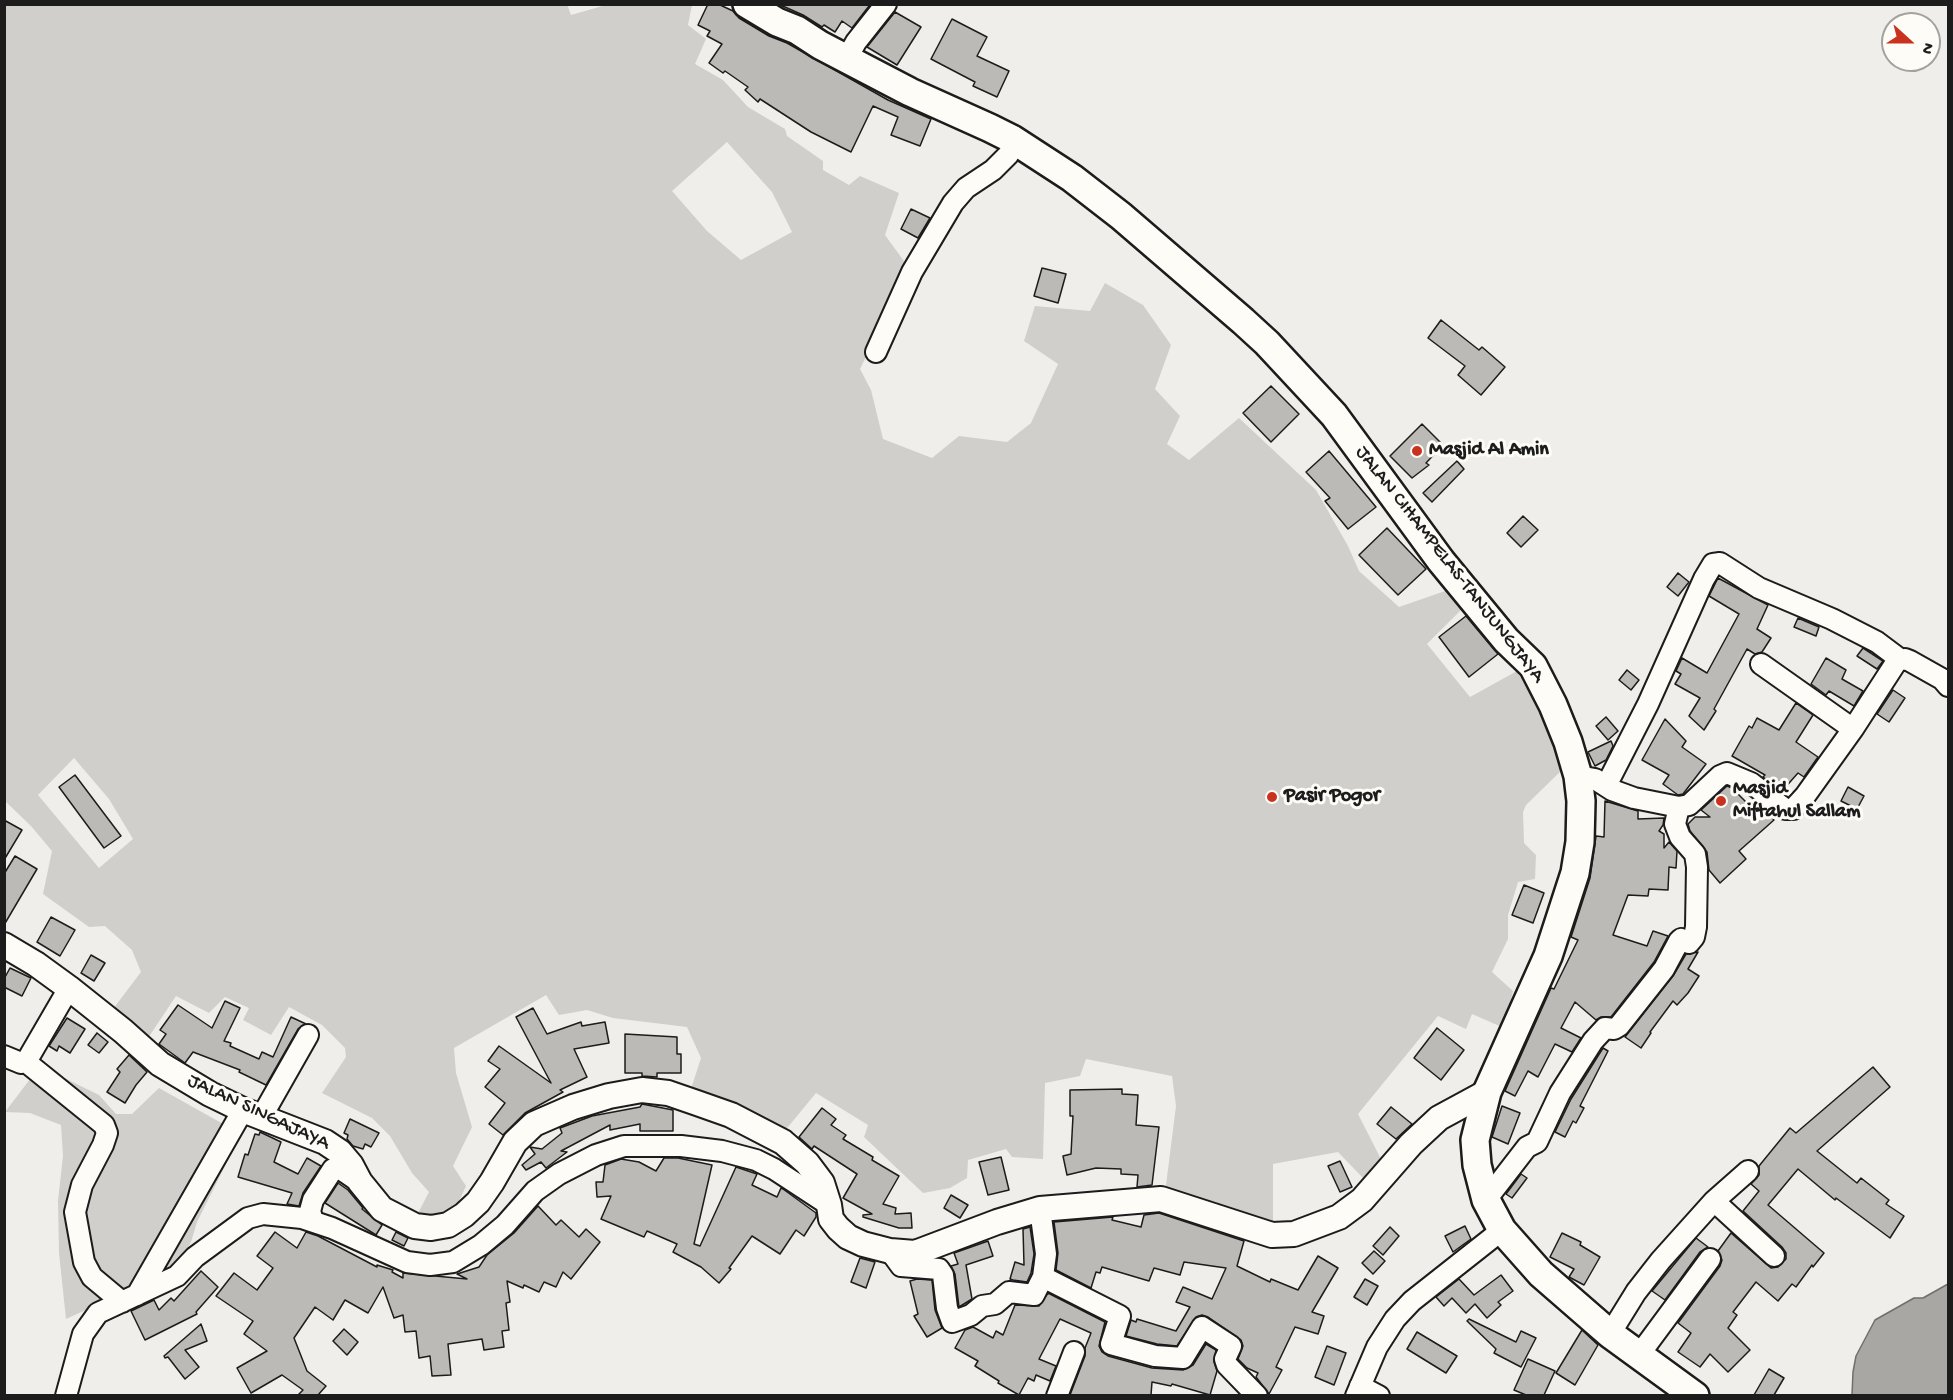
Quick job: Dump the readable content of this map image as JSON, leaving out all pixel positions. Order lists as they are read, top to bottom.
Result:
{
  "streets": {
    "main road": ["JALAN CIHAMPELAS-TANJUNGJAYA"],
    "street": ["JALAN SINGAJAYA"]
  },
  "crossings": [
    ["JALAN CIHAMPELAS-TANJUNGJAYA", "JALAN SINGAJAYA"]
  ],
  "places": ["Masjid Al Amin", "Pasir Pogor", "Masjid Miftahul Sallam"],
  "north": "right"
}
